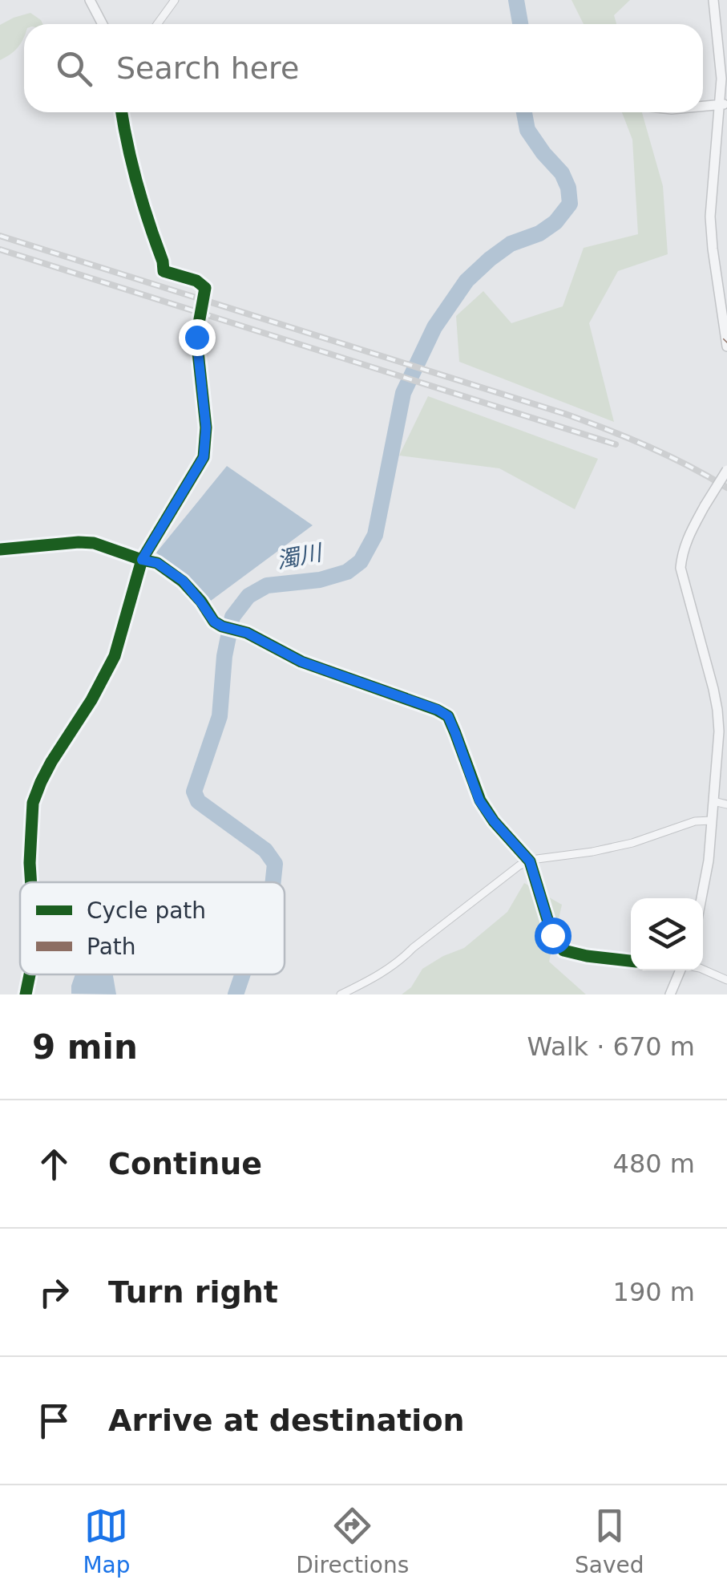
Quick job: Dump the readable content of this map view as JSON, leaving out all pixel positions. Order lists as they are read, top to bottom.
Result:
{
  "water": ["濁川"],
  "legend": ["Cycle path", "Path"],
  "page": {
    "search": "Search here",
    "heading": ["9 min", "Walk · 670 m"],
    "list": [
      ["Continue", "480 m"],
      ["Turn right", "190 m"],
      "Arrive at destination"
    ],
    "nav": ["Map", "Directions", "Saved"]
  }
}
